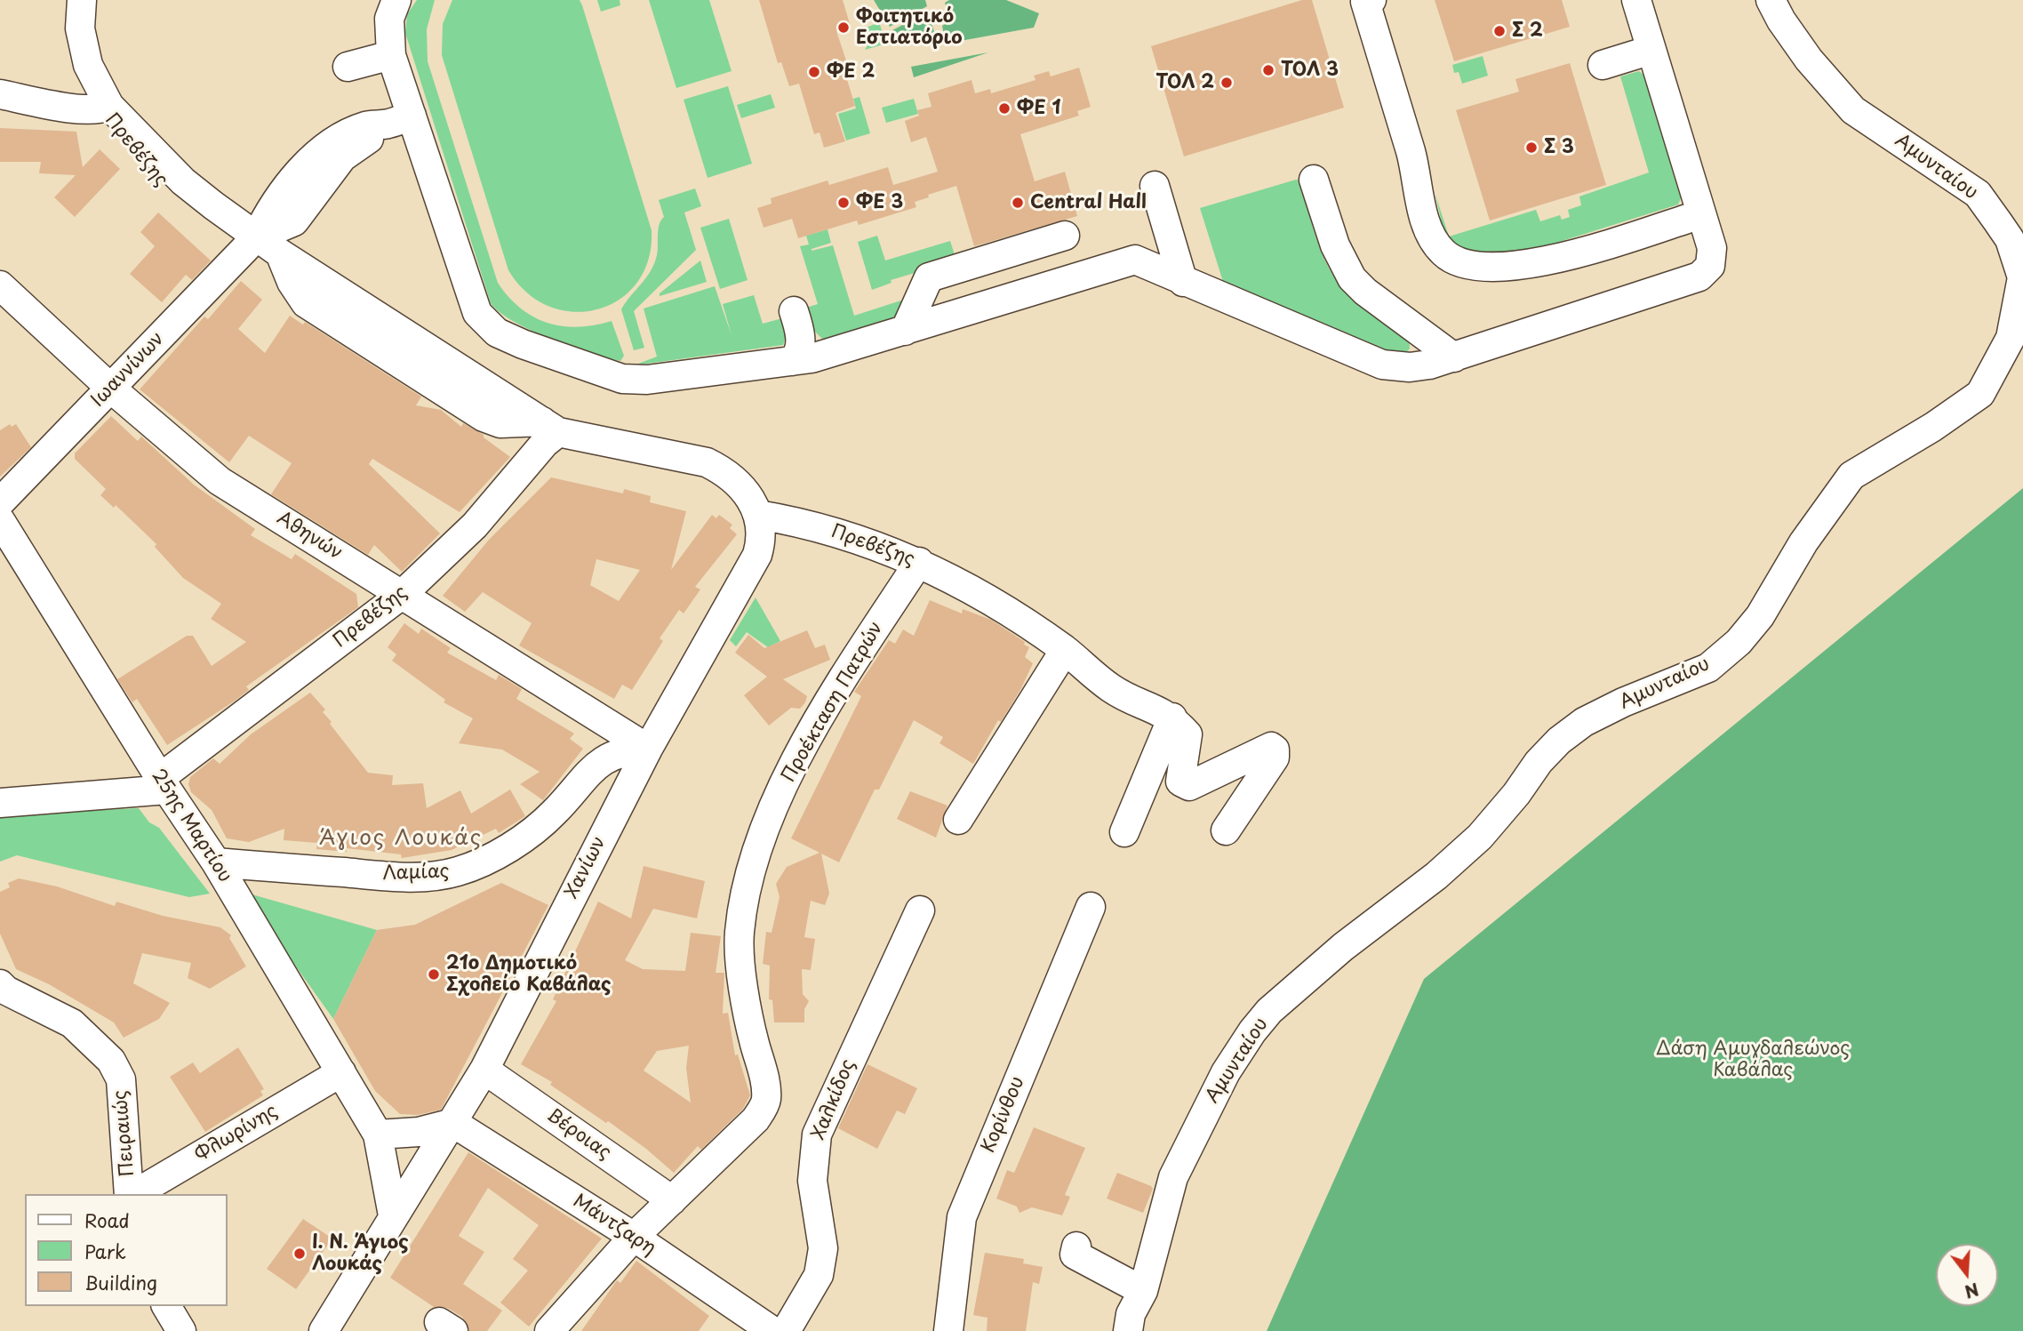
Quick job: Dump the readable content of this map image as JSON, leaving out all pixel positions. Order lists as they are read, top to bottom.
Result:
{
  "streets": {
    "street": [
      "Πρεβέζης",
      "Αμυνταίου",
      "Ιωαννίνων",
      "Αθηνών",
      "Προέκταση Πατρών",
      "25ης Μαρτίου",
      "Χανίων",
      "Λαμίας",
      "Χαλκίδος",
      "Κορίνθου",
      "Πειραιώς",
      "Φλωρίνης",
      "Βέροιας",
      "Μάντζαρη"
    ]
  },
  "crossings": [
    ["Πρεβέζης", "Ιωαννίνων"],
    ["Πρεβέζης", "Αθηνών"],
    ["Πρεβέζης", "Προέκταση Πατρών"],
    ["Πρεβέζης", "25ης Μαρτίου"],
    ["Πρεβέζης", "Χανίων"],
    ["Ιωαννίνων", "Αθηνών"],
    ["Αθηνών", "Χανίων"],
    ["Αθηνών", "Λαμίας"],
    ["Προέκταση Πατρών", "Βέροιας"],
    ["Προέκταση Πατρών", "Μάντζαρη"],
    ["25ης Μαρτίου", "Χανίων"],
    ["25ης Μαρτίου", "Λαμίας"],
    ["25ης Μαρτίου", "Φλωρίνης"],
    ["Χανίων", "Λαμίας"],
    ["Χανίων", "Βέροιας"],
    ["Χανίων", "Μάντζαρη"]
  ],
  "districts": ["Άγιος Λουκάς"],
  "parks": ["Δάση Αμυγδαλεώνος Καβάλας"],
  "places": [
    "Φοιτητικό Εστιατόριο",
    "Σ 2",
    "ΤΟΛ 3",
    "ΦΕ 2",
    "ΤΟΛ 2",
    "ΦΕ 1",
    "Σ 3",
    "ΦΕ 3",
    "Central Hall",
    "21ο Δημοτικό Σχολείο Καβάλας",
    "Ι. Ν. Άγιος Λουκάς"
  ],
  "legend": ["Road", "Park", "Building"],
  "north": "bottom"
}
